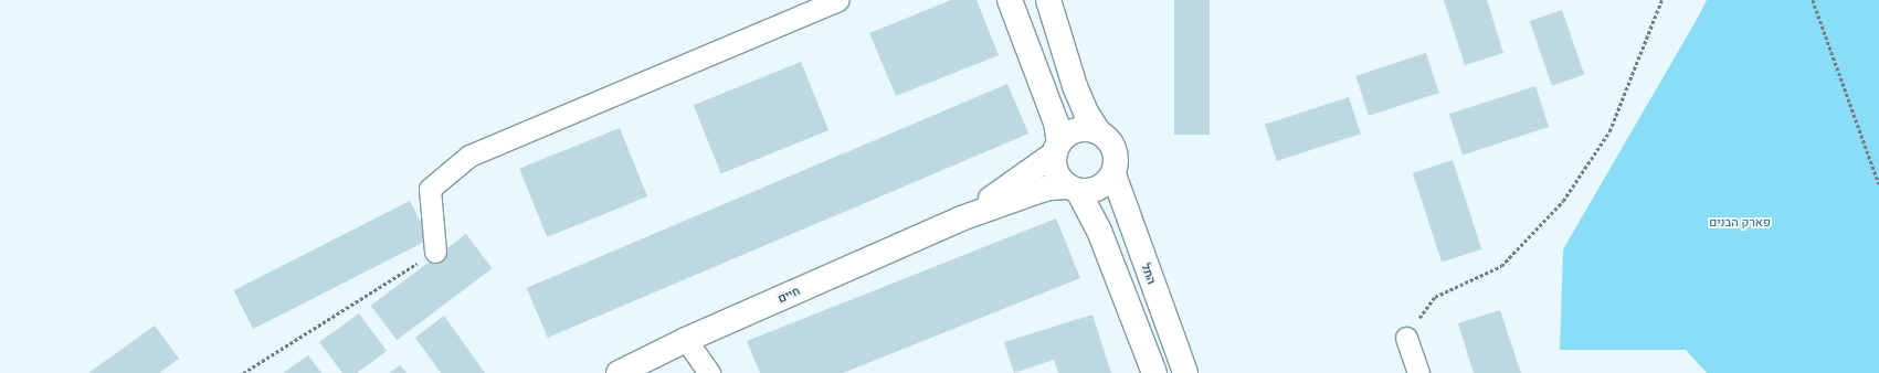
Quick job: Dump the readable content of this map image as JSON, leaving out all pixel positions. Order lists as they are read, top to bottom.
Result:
{
  "streets": {
    "main road": ["התל", "חיים"]
  },
  "crossings": [
    ["התל", "חיים"]
  ],
  "parks": ["פארק הבנים"]
}
